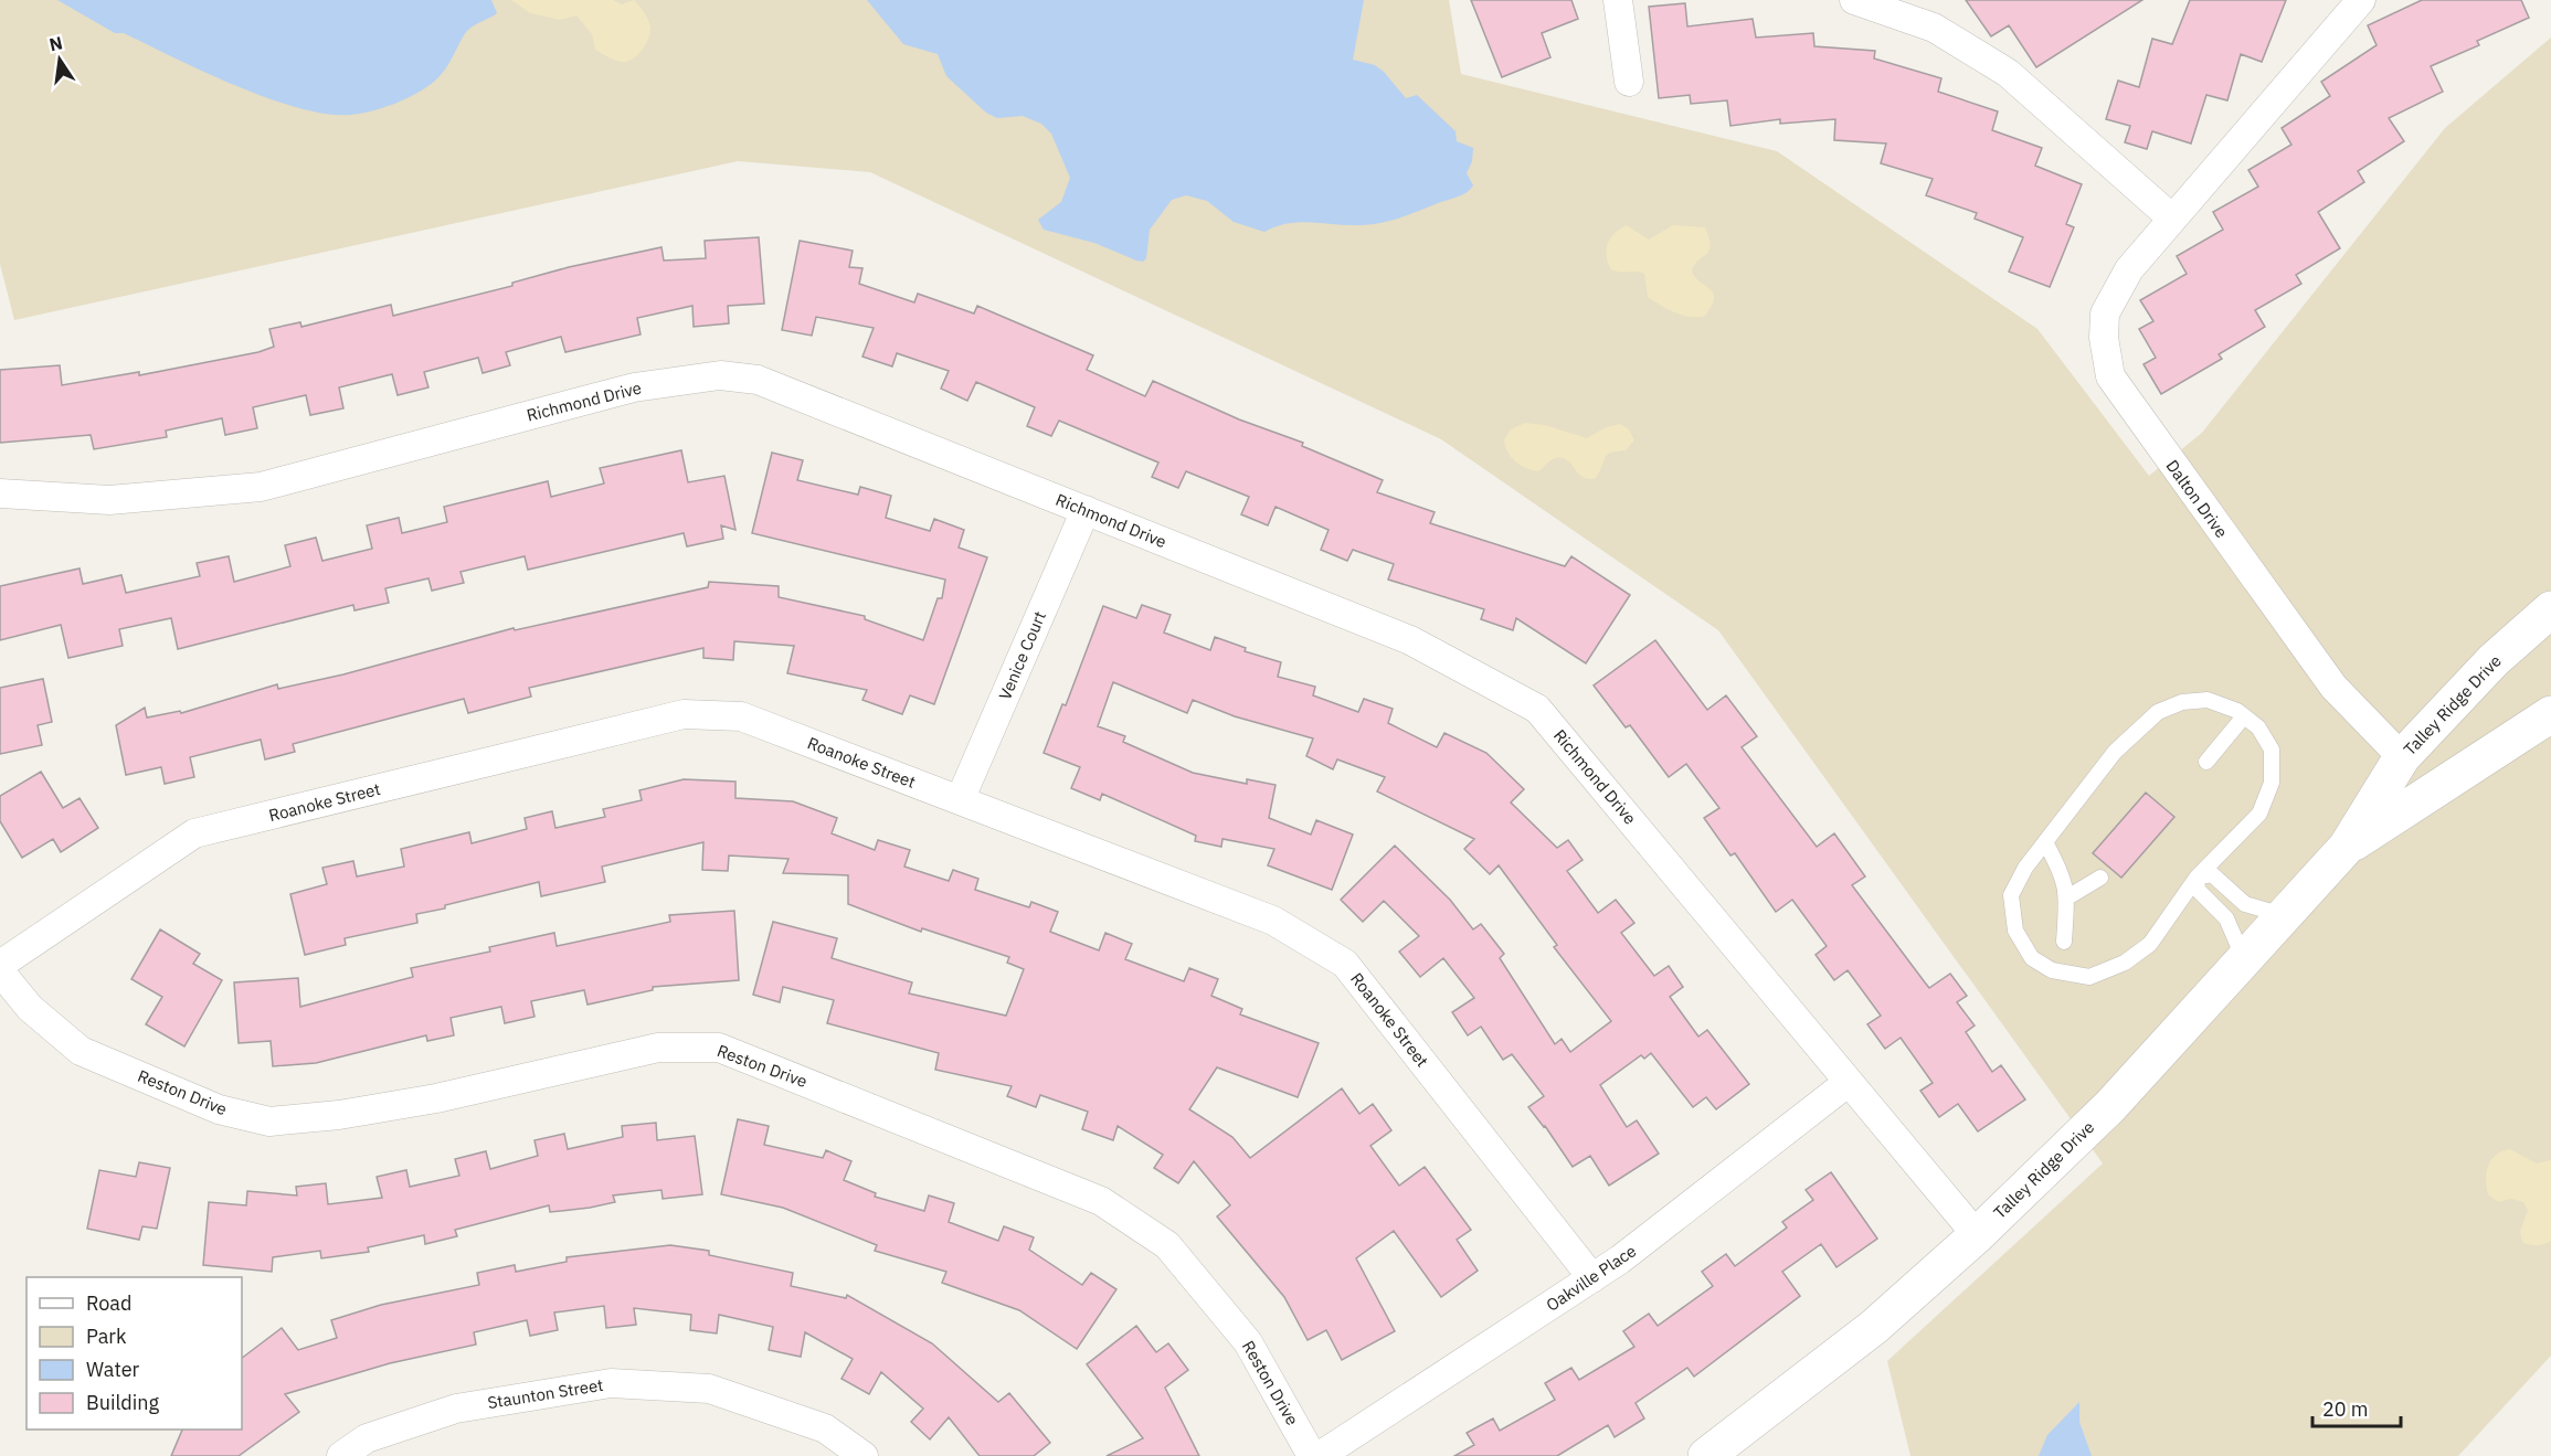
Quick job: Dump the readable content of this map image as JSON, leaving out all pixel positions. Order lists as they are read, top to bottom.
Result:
{
  "streets": {
    "street": [
      "Richmond Drive",
      "Dalton Drive",
      "Venice Court",
      "Talley Ridge Drive",
      "Roanoke Street",
      "Reston Drive",
      "Oakville Place",
      "Staunton Street"
    ]
  },
  "crossings": [
    ["Richmond Drive", "Venice Court"],
    ["Richmond Drive", "Talley Ridge Drive"],
    ["Richmond Drive", "Oakville Place"],
    ["Dalton Drive", "Talley Ridge Drive"],
    ["Venice Court", "Roanoke Street"],
    ["Roanoke Street", "Oakville Place"]
  ],
  "legend": [
    "Road",
    "Park",
    "Water",
    "Building"
  ],
  "scale_bar": "20 m",
  "north": "top"
}
